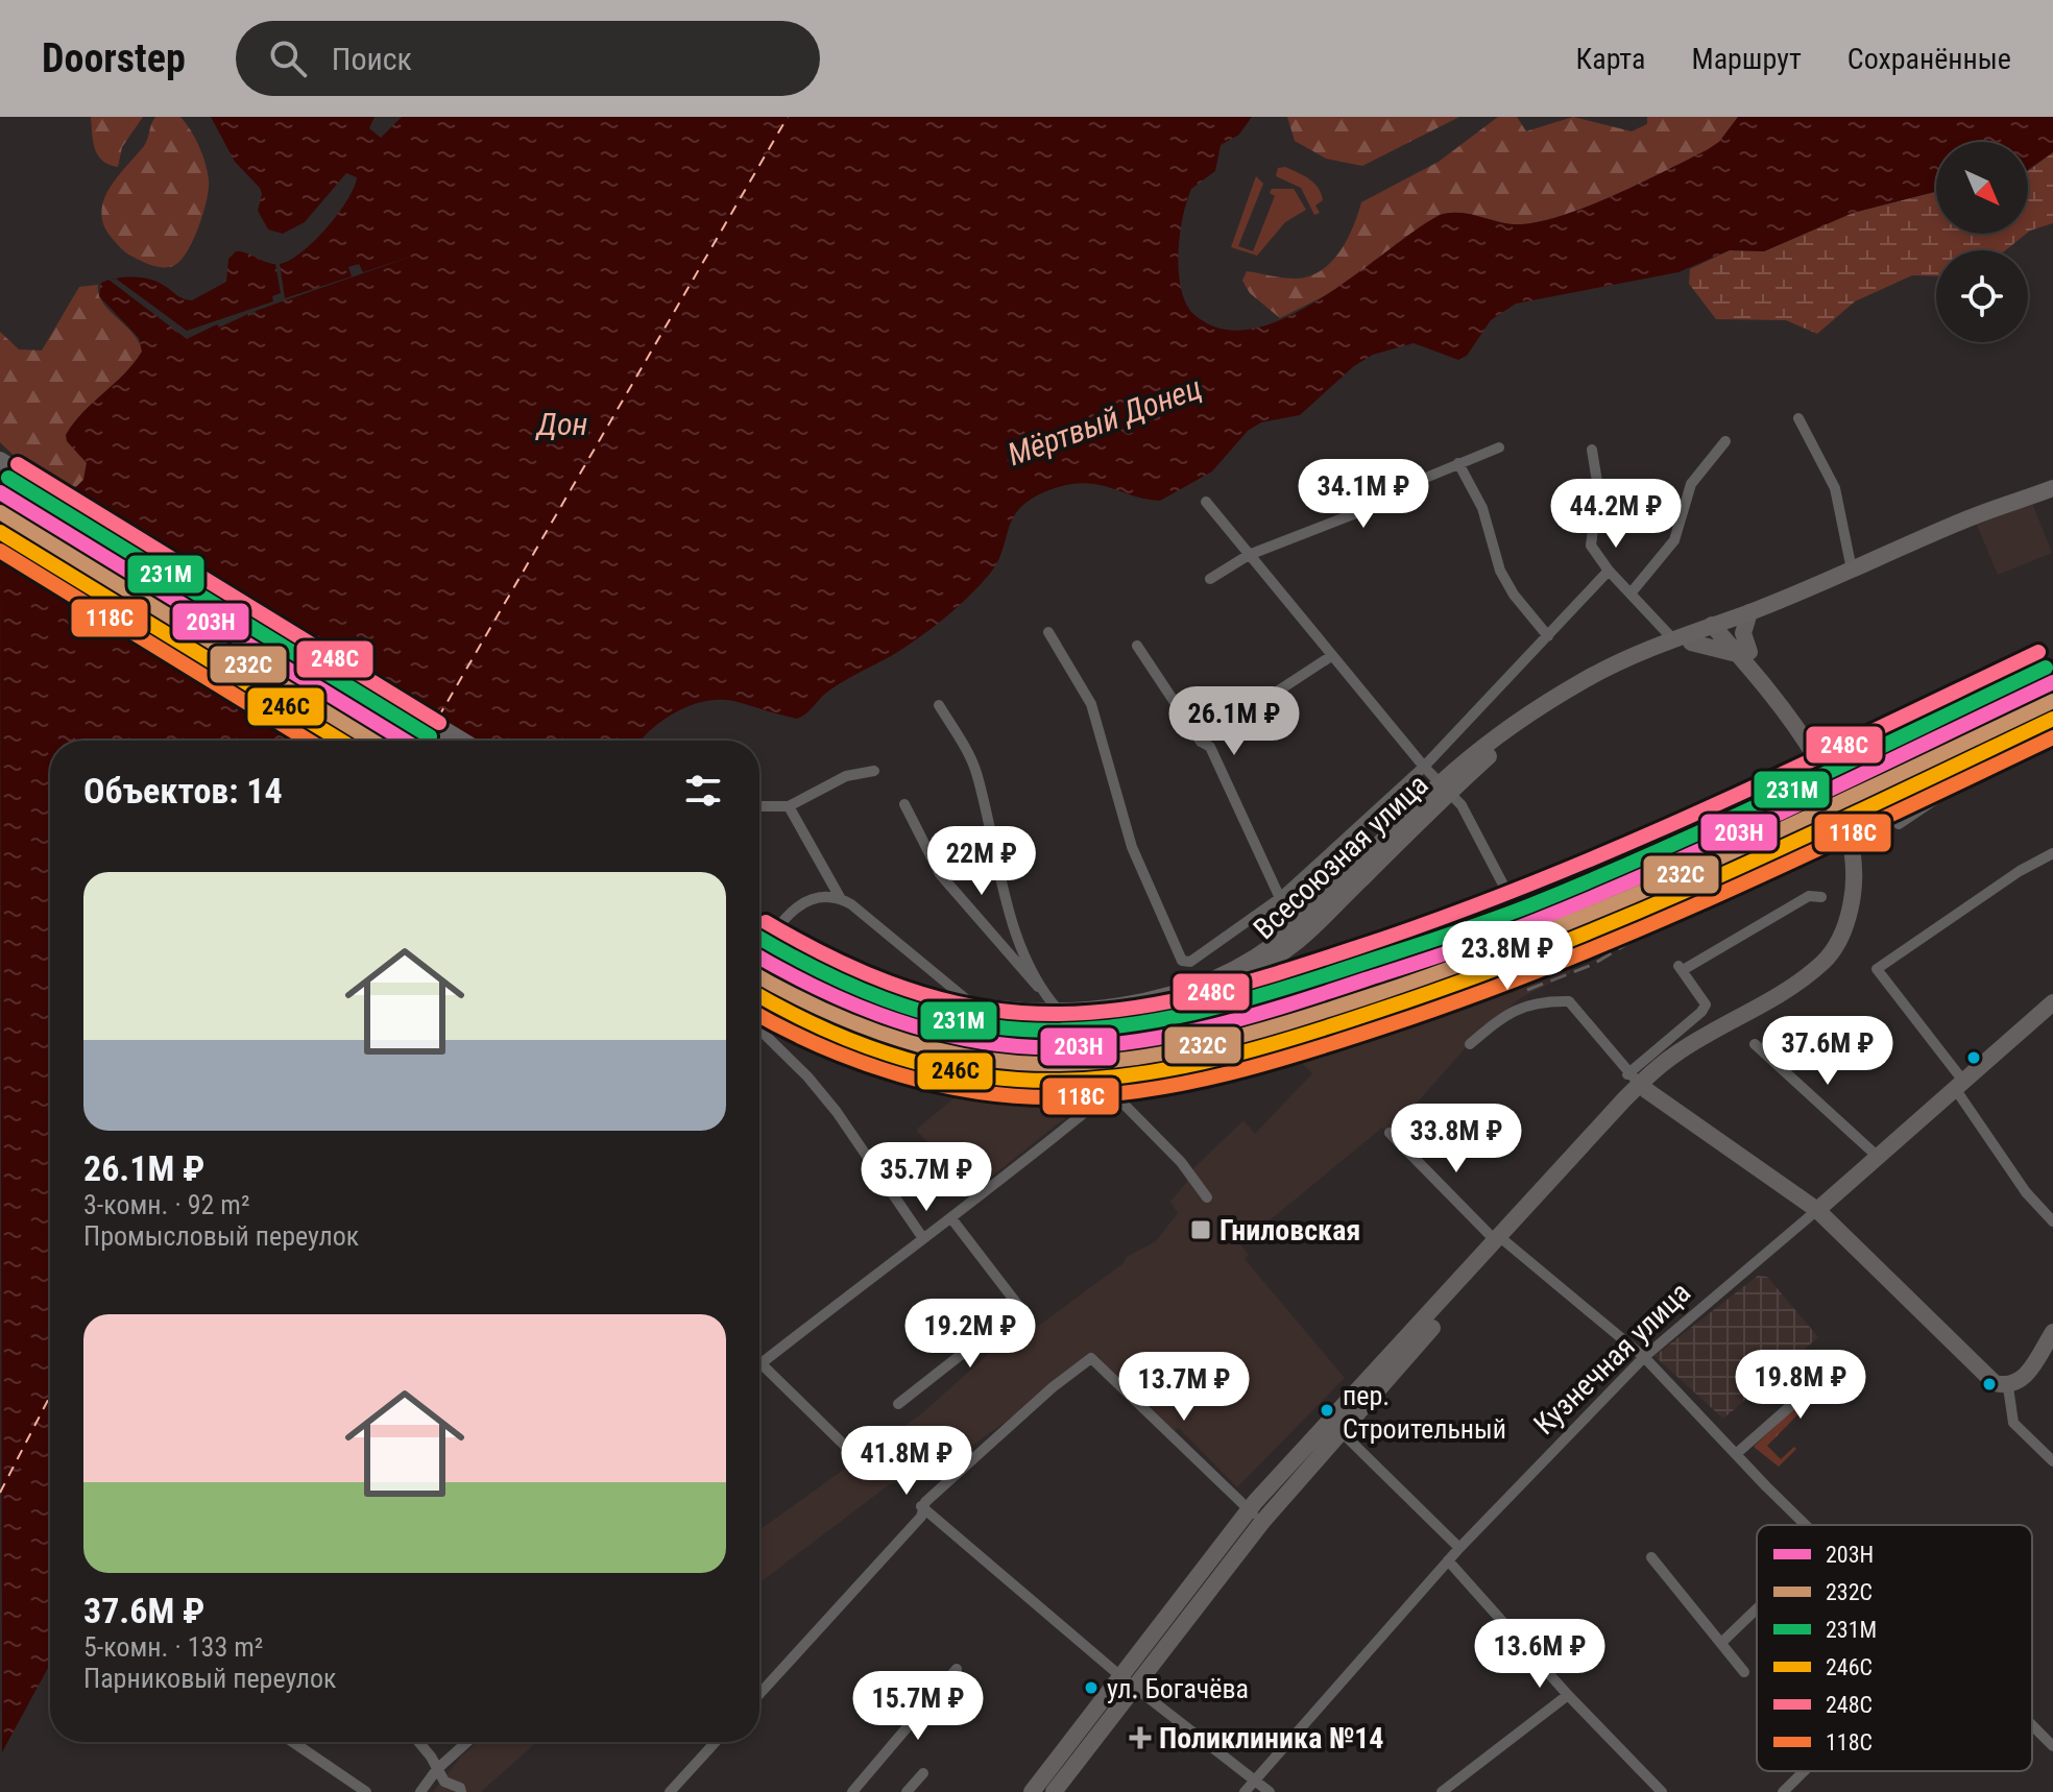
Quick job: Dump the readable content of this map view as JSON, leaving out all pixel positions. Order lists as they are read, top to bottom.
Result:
{
  "streets": {
    "highway": ["Всесоюзная улица"],
    "main road": ["Кузнечная улица"]
  },
  "water": ["Мёртвый Донец", "Дон"],
  "places": {
    "transit": ["Гниловская"],
    "other": ["пер. Строительный", "ул. Богачёва"],
    "health": ["Поликлиника №14"]
  },
  "lines": [
    "transit line 248С",
    "transit line 231М",
    "transit line 203Н",
    "transit line 232C",
    "transit line 246С",
    "transit line 118С"
  ],
  "legend": [
    "203Н",
    "232C",
    "231М",
    "246С",
    "248С",
    "118С"
  ],
  "north": "bottom right",
  "page": {
    "header": "Doorstep",
    "search": "Поиск",
    "nav": ["Карта", "Маршрут", "Сохранённые"],
    "price": [
      "34.1M ₽",
      "44.2M ₽",
      "26.1M ₽",
      "22M ₽",
      "23.8M ₽",
      "37.6M ₽",
      "33.8M ₽",
      "35.7M ₽",
      "19.2M ₽",
      "19.8M ₽",
      "13.7M ₽",
      "41.8M ₽",
      "13.6M ₽",
      "15.7M ₽"
    ],
    "heading": "Объектов: 14",
    "list": [
      {
        "name": "26.1M ₽",
        "note": "3-комн. · 92 m² · Промысловый переулок"
      },
      {
        "name": "37.6M ₽",
        "note": "5-комн. · 133 m² · Парниковый переулок"
      }
    ]
  }
}
